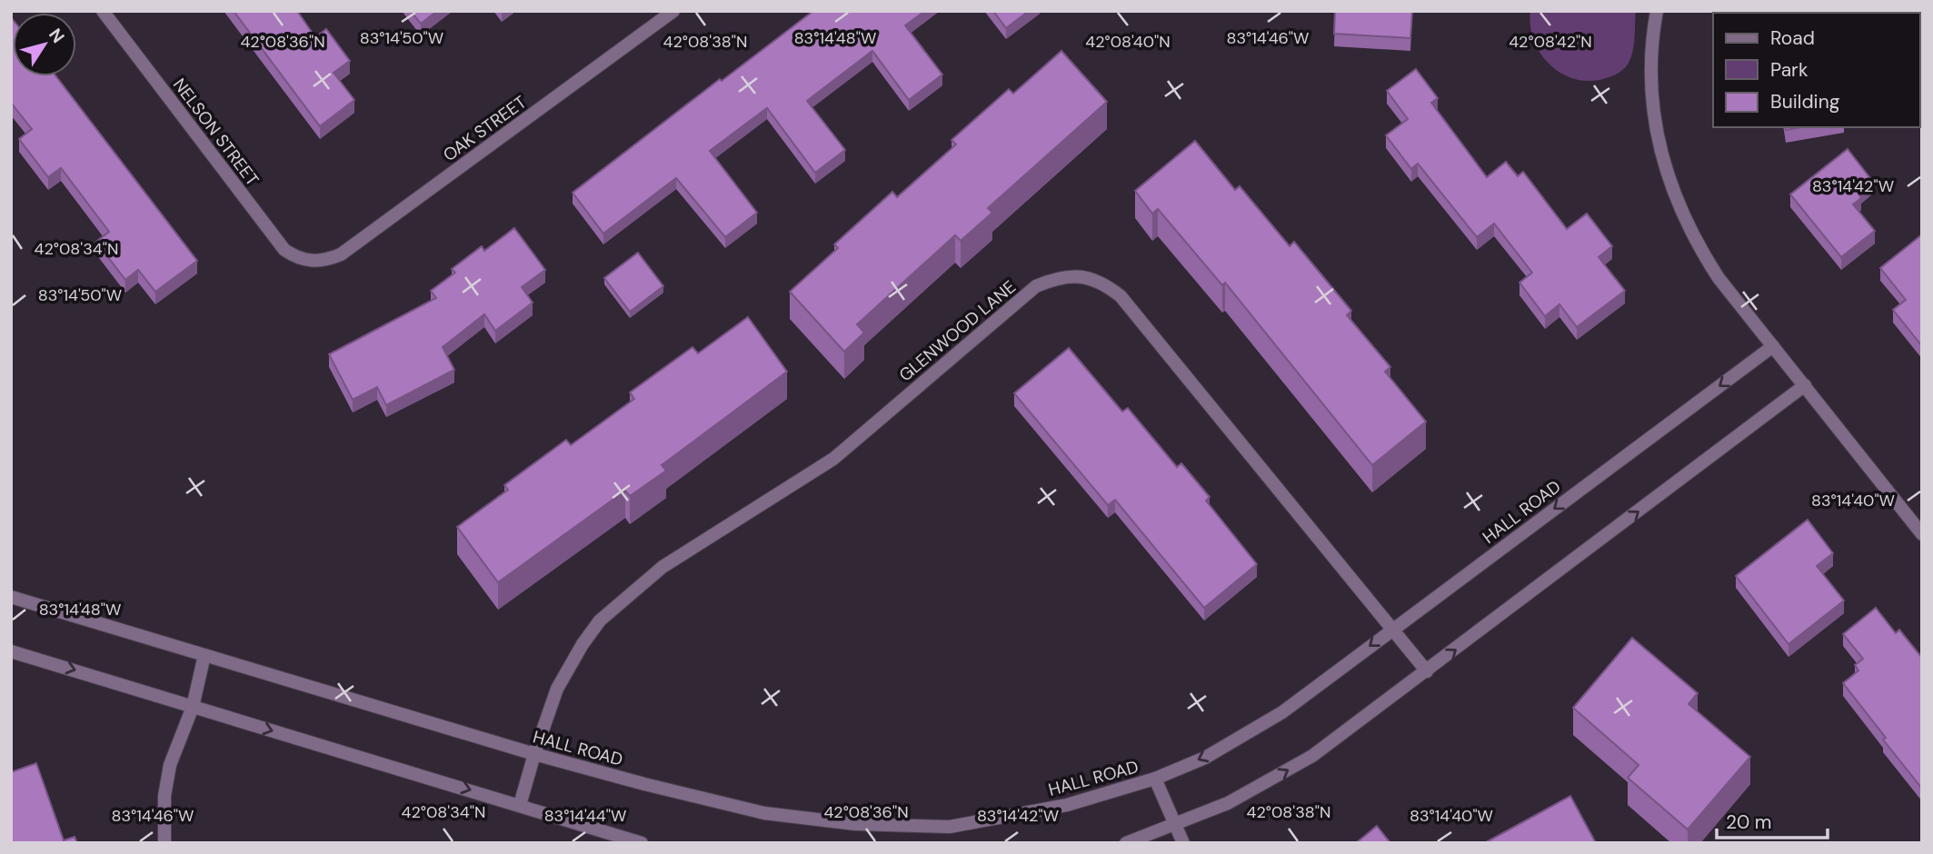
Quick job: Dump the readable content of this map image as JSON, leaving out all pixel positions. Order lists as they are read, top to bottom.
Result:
{
  "streets": {
    "street": [
      "OAK STREET",
      "NELSON STREET",
      "GLENWOOD LANE",
      "HALL ROAD"
    ]
  },
  "crossings": [
    ["OAK STREET", "NELSON STREET"],
    ["GLENWOOD LANE", "HALL ROAD"]
  ],
  "legend": ["Road", "Park", "Building"],
  "scale_bar": "20 m",
  "north": "top right",
  "coordinates": [
    "83°14'50\"W",
    "83°14'48\"W",
    "83°14'46\"W",
    "42°08'38\"N",
    "42°08'42\"N",
    "42°08'36\"N",
    "42°08'40\"N",
    "83°14'42\"W",
    "42°08'34\"N",
    "83°14'40\"W",
    "83°14'44\"W"
  ]
}
